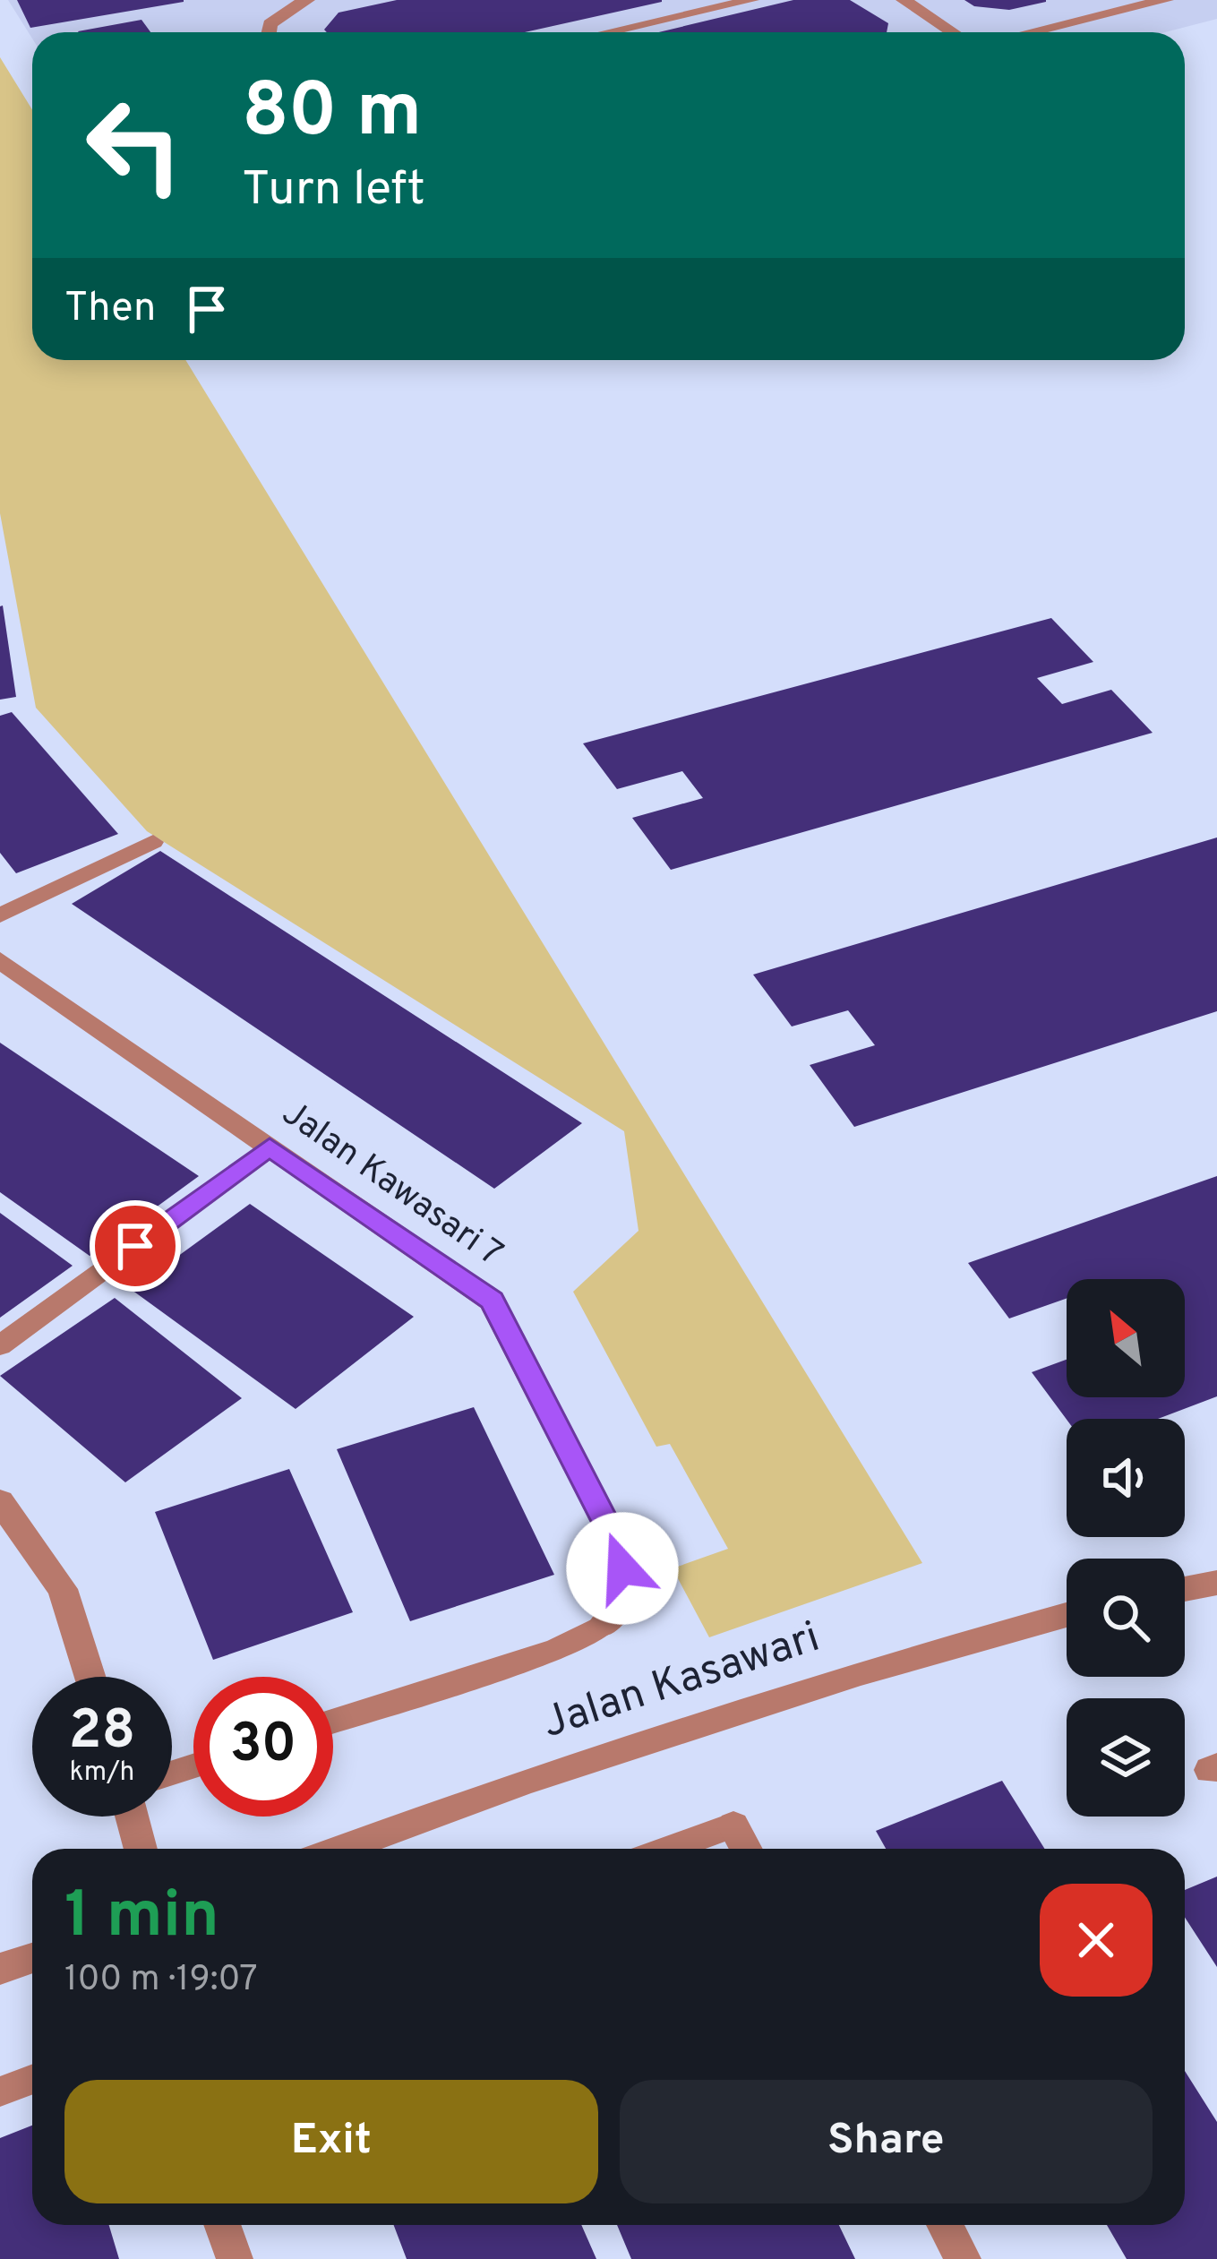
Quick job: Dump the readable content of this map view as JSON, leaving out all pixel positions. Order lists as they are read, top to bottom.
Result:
{
  "streets": {
    "street": ["Jalan Kawasari 7", "Jalan Kasawari"]
  },
  "north": "top left",
  "page": {
    "turn": ["80 m", "Turn left"],
    "then": "Then",
    "speed": "28 km/h",
    "limit": "30",
    "heading": ["1 min", "100 m · 19:07"],
    "buttons": ["Exit", "Share"]
  }
}
